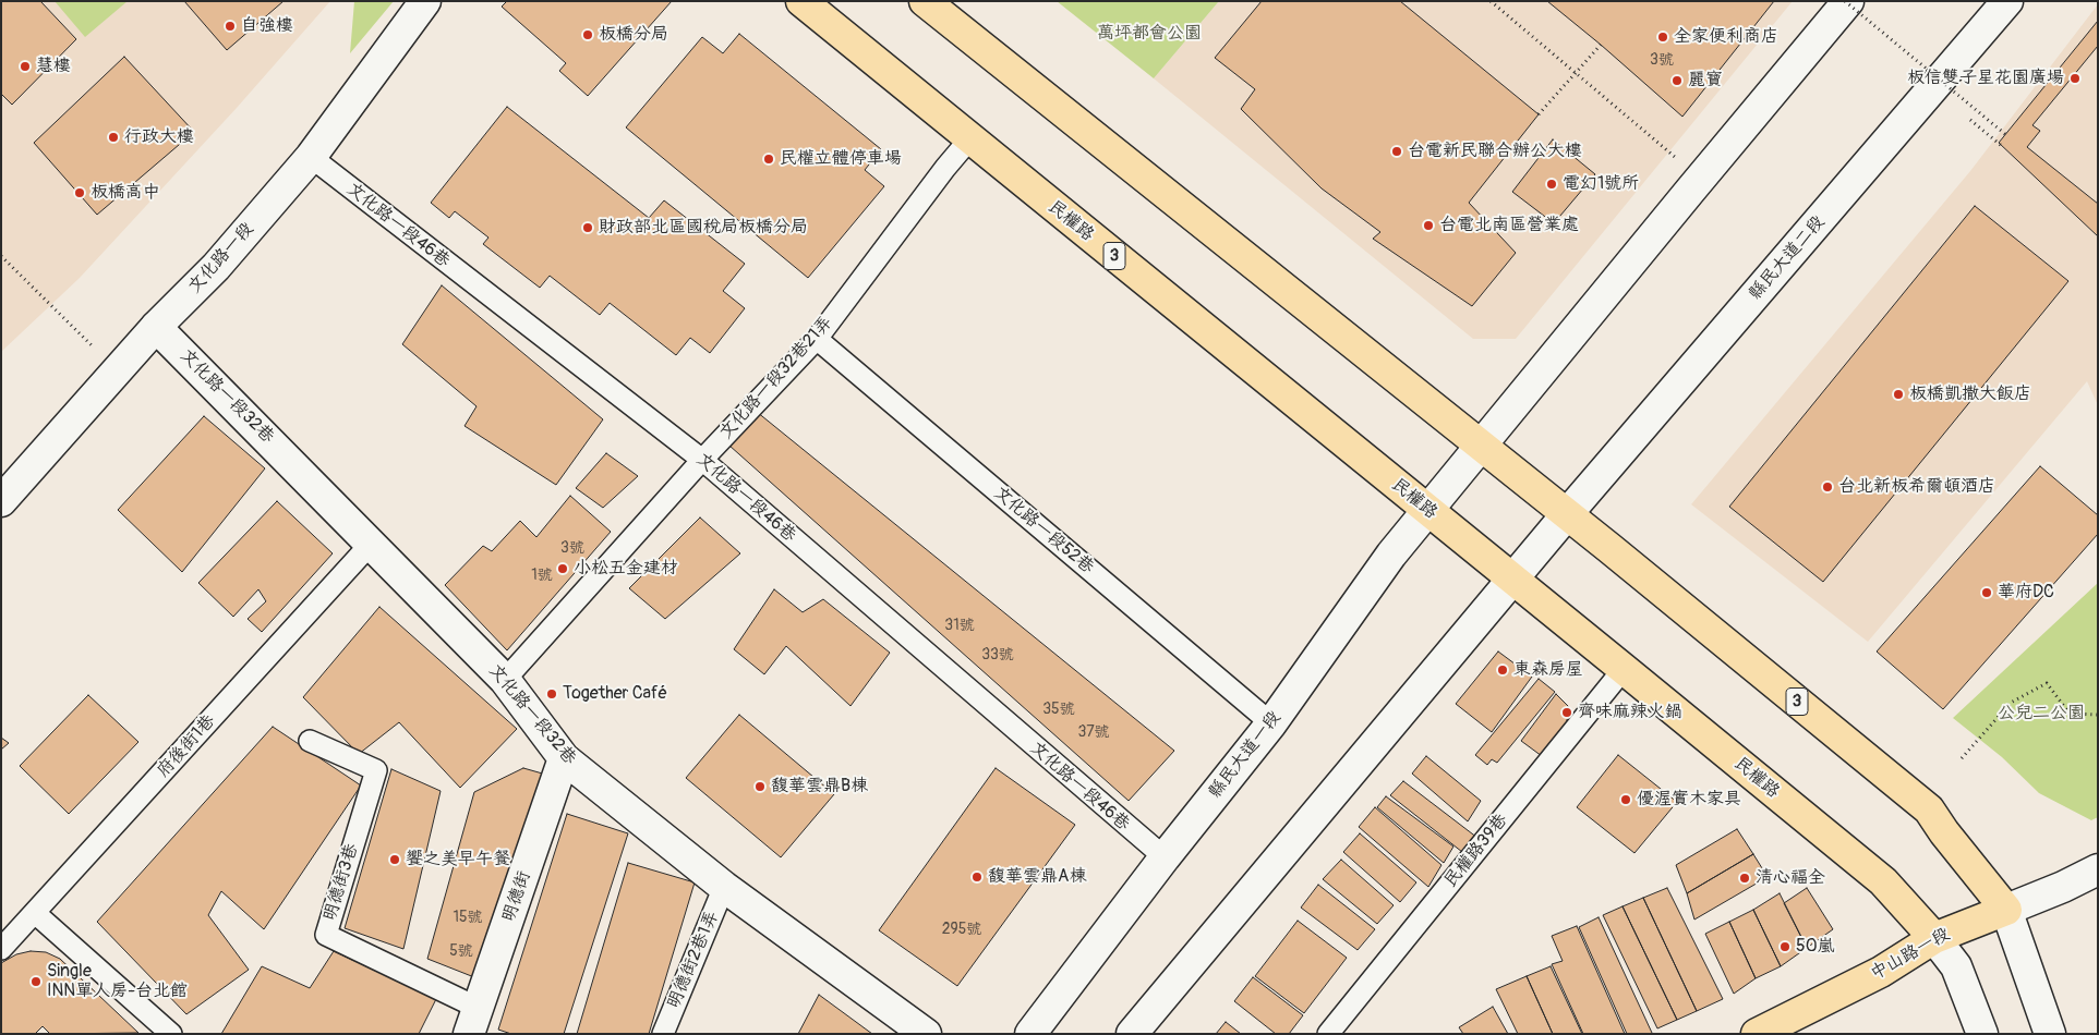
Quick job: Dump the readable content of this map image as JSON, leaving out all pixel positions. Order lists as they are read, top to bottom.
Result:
{
  "streets": {
    "main road": [
      "民權路",
      "3",
      "文化路一段",
      "縣民大道二段",
      "文化路一段32巷",
      "縣民大道一段",
      "明德街",
      "中山路一段"
    ],
    "lane": [
      "文化路一段46巷",
      "文化路一段32巷21弄",
      "文化路一段52巷",
      "府後街1巷",
      "民權路39巷",
      "明德街3巷",
      "明德街2巷1弄"
    ]
  },
  "crossings": [
    ["民權路", "文化路一段32巷21弄"],
    ["民權路", "縣民大道一段"],
    ["民權路", "民權路39巷"],
    ["民權路", "中山路一段"],
    ["文化路一段46巷", "文化路一段"],
    ["文化路一段46巷", "文化路一段32巷21弄"],
    ["文化路一段46巷", "縣民大道一段"],
    ["3", "縣民大道二段"],
    ["3", "縣民大道一段"],
    ["3", "中山路一段"],
    ["文化路一段", "文化路一段32巷"],
    ["文化路一段32巷21弄", "文化路一段32巷"],
    ["文化路一段32巷21弄", "文化路一段52巷"],
    ["文化路一段32巷", "府後街1巷"],
    ["文化路一段32巷", "明德街"],
    ["文化路一段32巷", "明德街2巷1弄"],
    ["文化路一段52巷", "縣民大道一段"],
    ["明德街3巷", "明德街"]
  ],
  "parks": ["萬坪都會公園", "公兒二公園"],
  "places": [
    "自強樓",
    "板橋分局",
    "全家便利商店",
    "慧樓",
    "板信雙子星花園廣場",
    "麗寶",
    "行政大樓",
    "台電新民聯合辦公大樓",
    "民權立體停車場",
    "電幻1號所",
    "板橋高中",
    "台電北南區營業處",
    "財政部北區國稅局板橋分局",
    "板橋凱撒大飯店",
    "台北新板希爾頓酒店",
    "小松五金建材",
    "華府DC",
    "東森房屋",
    "Together Café",
    "齊味麻辣火鍋",
    "馥華雲鼎B棟",
    "優渥實木家具",
    "饗之美早午餐",
    "馥華雲鼎A棟",
    "清心福全",
    "50嵐",
    "Single INN單人房-台北館"
  ],
  "house_numbers": [
    "3號",
    "3號",
    "1號",
    "31號",
    "33號",
    "35號",
    "37號",
    "15號",
    "295號",
    "5號"
  ]
}
